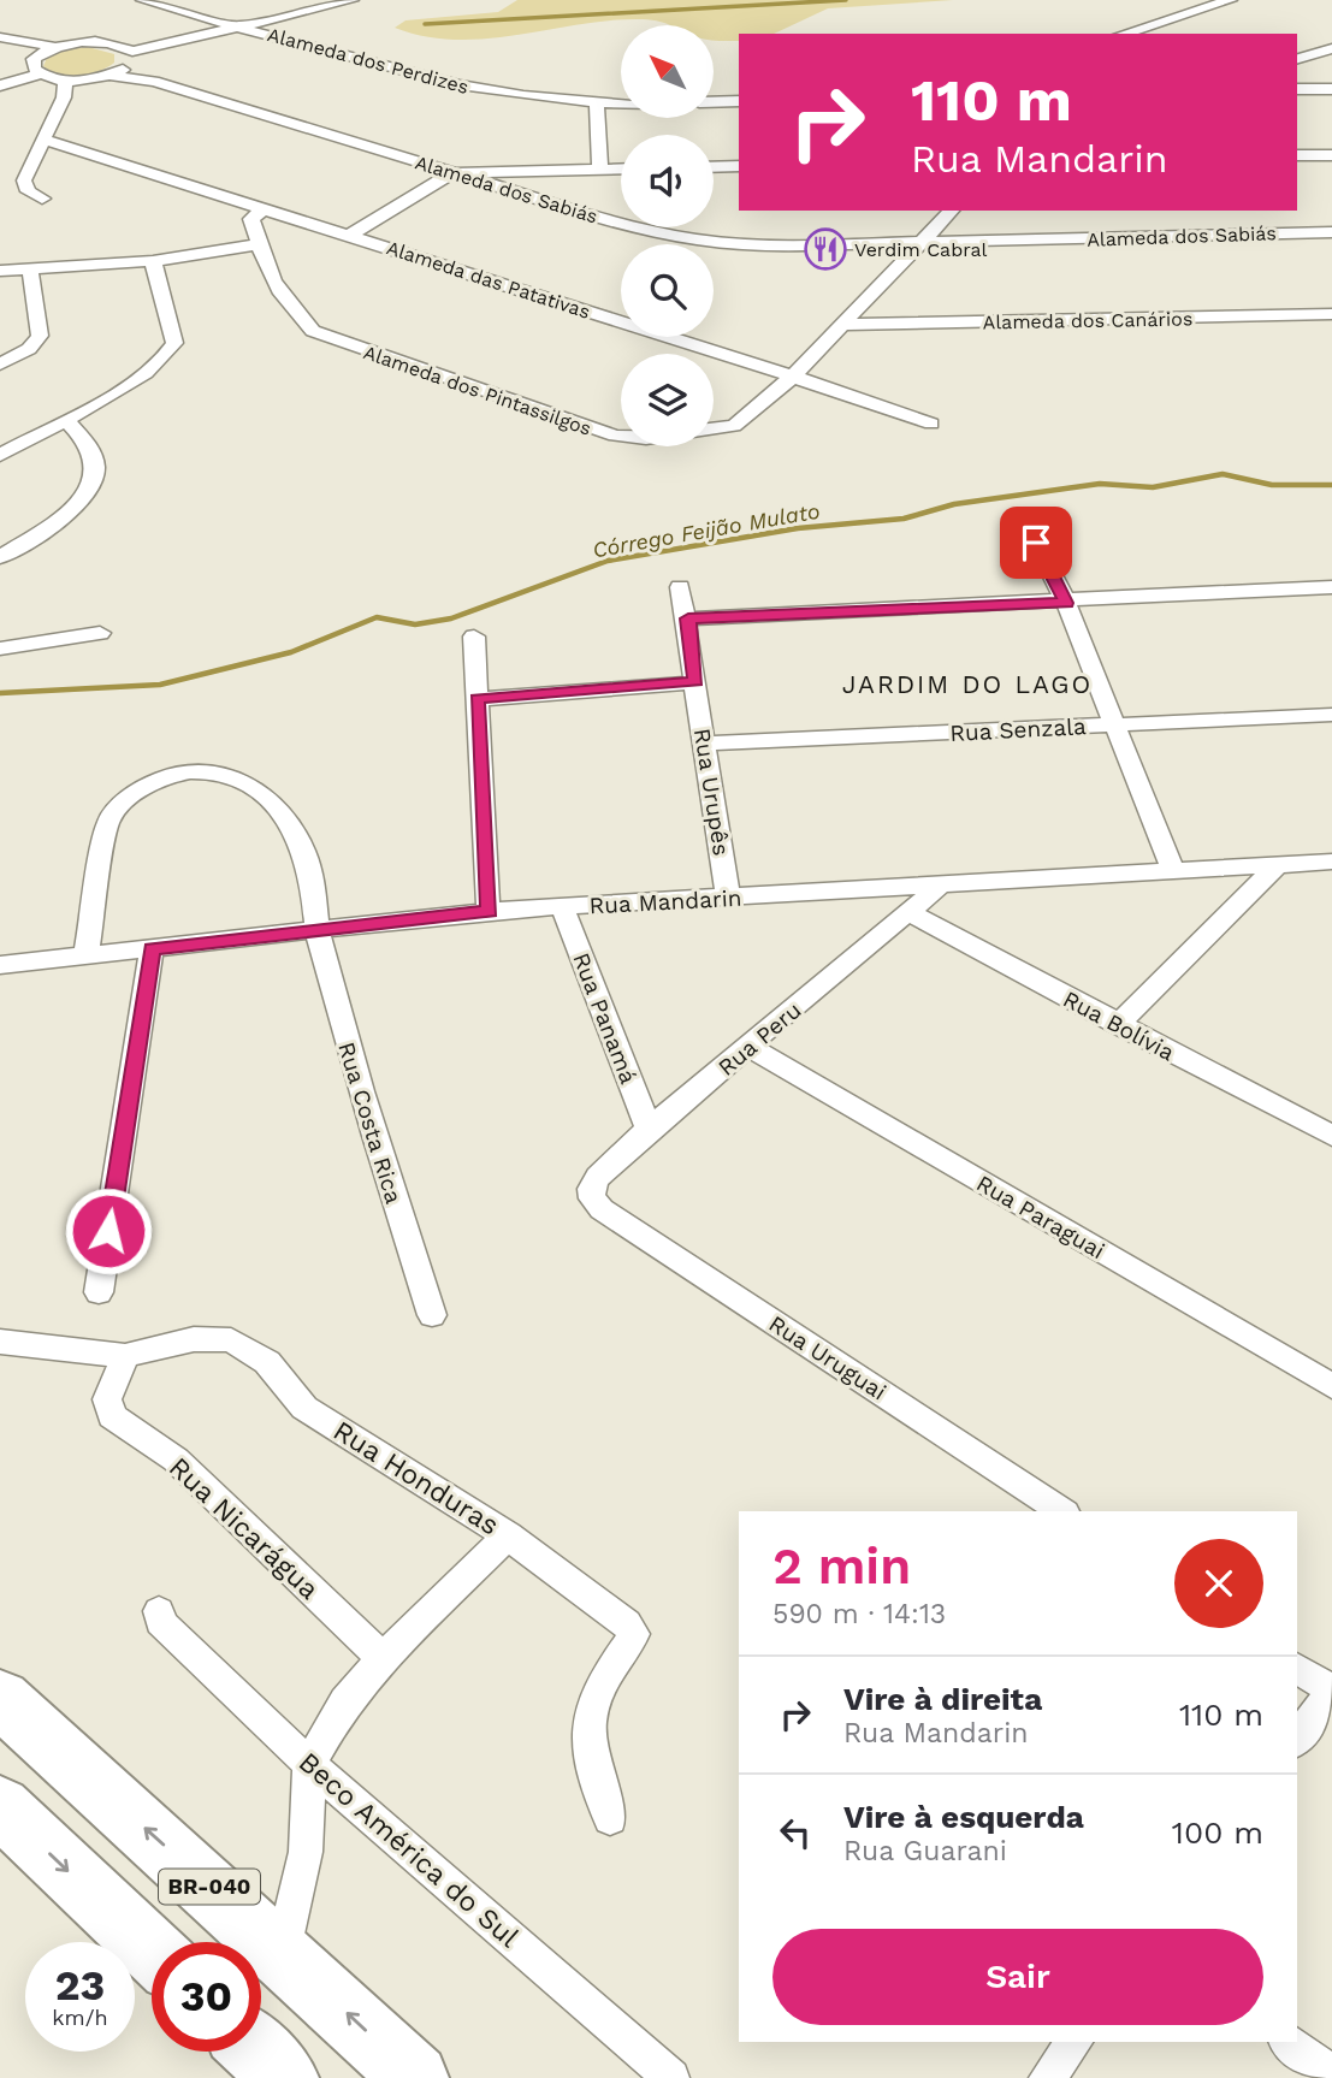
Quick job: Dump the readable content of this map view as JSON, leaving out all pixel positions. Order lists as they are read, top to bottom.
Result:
{
  "streets": {
    "highway": ["BR-040"],
    "street": [
      "Alameda dos Perdizes",
      "Alameda dos Sabiás",
      "Alameda das Patativas",
      "Alameda dos Canários",
      "Alameda dos Pintassilgos",
      "Rua Senzala",
      "Rua Urupês",
      "Rua Mandarin",
      "Rua Panamá",
      "Rua Bolívia",
      "Rua Peru",
      "Rua Costa Rica",
      "Rua Paraguai",
      "Rua Uruguai",
      "Rua Honduras",
      "Rua Nicarágua",
      "Beco América do Sul"
    ]
  },
  "crossings": [
    ["Alameda dos Sabiás", "Alameda dos Pintassilgos"],
    ["Alameda das Patativas", "Alameda dos Pintassilgos"],
    ["Alameda dos Canários", "Alameda dos Pintassilgos"],
    ["Rua Senzala", "Rua Urupês"],
    ["Rua Urupês", "Rua Mandarin"],
    ["Rua Mandarin", "Rua Panamá"],
    ["Rua Mandarin", "Rua Peru"],
    ["Rua Mandarin", "Rua Costa Rica"],
    ["Rua Panamá", "Rua Peru"],
    ["Rua Bolívia", "Rua Peru"],
    ["Rua Peru", "Rua Paraguai"],
    ["Rua Peru", "Rua Uruguai"],
    ["Rua Honduras", "Rua Nicarágua"]
  ],
  "districts": ["JARDIM DO LAGO"],
  "water": ["Córrego Feijão Mulato"],
  "places": {
    "restaurant": ["Verdim Cabral"]
  },
  "north": "top left",
  "page": {
    "turn": ["110 m", "Rua Mandarin"],
    "heading": ["2 min", "590 m · 14:13"],
    "list": [
      {
        "name": "Vire à direita",
        "note": "Rua Mandarin",
        "value": "110 m"
      },
      {
        "name": "Vire à esquerda",
        "note": "Rua Guarani",
        "value": "100 m"
      }
    ],
    "buttons": "Sair",
    "speed": "23 km/h",
    "limit": "30"
  }
}
